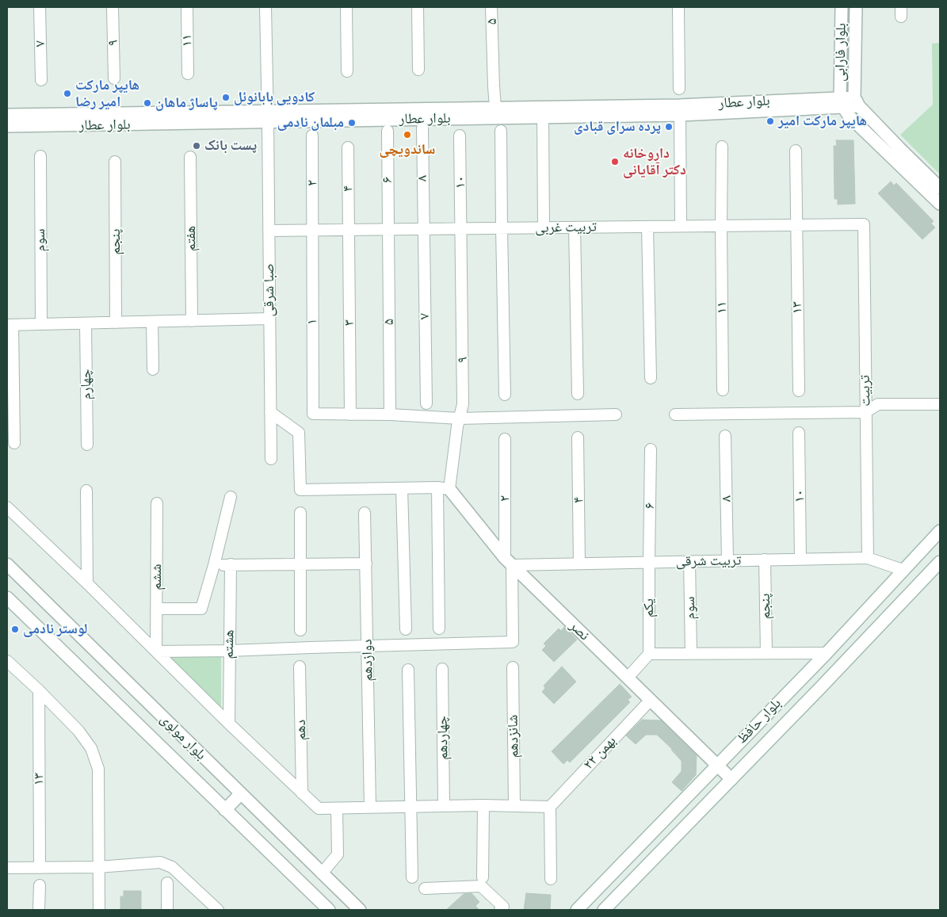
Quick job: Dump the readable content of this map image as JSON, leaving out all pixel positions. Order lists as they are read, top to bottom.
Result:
{
  "streets": {
    "street": [
      "۵",
      "۱۱",
      "۹",
      "۷",
      "بلوار فارابی",
      "بلوار عطار",
      "۸",
      "۶",
      "۱۰",
      "۲",
      "۴",
      "تربیت غربی",
      "هفتم",
      "سوم",
      "پنجم",
      "صبا شرقی",
      "۱۳",
      "۱",
      "۳",
      "چهارم",
      "تربیت",
      "تربیت شرقی",
      "ششم",
      "یکم",
      "نصر",
      "هشتم",
      "دوازدهم",
      "بلوار حافظ",
      "دهم",
      "شانزدهم",
      "بلوار مولوی",
      "چهاردهم",
      "۲۲ بهمن"
    ]
  },
  "crossings": [
    ["۵", "بلوار عطار"],
    ["۵", "۶"],
    ["۵", "تربیت غربی"],
    ["۱۱", "تربیت غربی"],
    ["۹", "۱۰"],
    ["۹", "تربیت غربی"],
    ["۹", "نصر"],
    ["۷", "۸"],
    ["۷", "تربیت غربی"],
    ["بلوار فارابی", "بلوار عطار"],
    ["بلوار عطار", "صبا شرقی"],
    ["۸", "تربیت غربی"],
    ["۸", "تربیت شرقی"],
    ["۶", "تربیت غربی"],
    ["۶", "تربیت شرقی"],
    ["۶", "یکم"],
    ["۱۰", "تربیت غربی"],
    ["۱۰", "تربیت شرقی"],
    ["۲", "تربیت غربی"],
    ["۲", "۱"],
    ["۲", "تربیت شرقی"],
    ["۲", "نصر"],
    ["۲", "دوازدهم"],
    ["۴", "تربیت غربی"],
    ["۴", "۳"],
    ["۴", "تربیت شرقی"],
    ["تربیت غربی", "صبا شرقی"],
    ["تربیت غربی", "۱۳"],
    ["تربیت غربی", "۱"],
    ["تربیت غربی", "۳"],
    ["تربیت غربی", "تربیت"],
    ["سوم", "تربیت شرقی"],
    ["پنجم", "تربیت شرقی"],
    ["۱", "۳"],
    ["تربیت", "تربیت شرقی"],
    ["تربیت شرقی", "یکم"],
    ["تربیت شرقی", "نصر"],
    ["تربیت شرقی", "بلوار حافظ"],
    ["نصر", "بلوار حافظ"],
    ["نصر", "۲۲ بهمن"]
  ],
  "places": [
    "هایپر مارکت امیر رضا",
    "کادویی بابانوئل",
    "پاساژ ماهان",
    "هایپر مارکت امیر",
    "مبلمان نادمی",
    "پرده سرای قبادی",
    "ساندویچی",
    "پست بانک",
    "داروخانه دکتر آقایانی",
    "لوستر نادمی"
  ]
}
